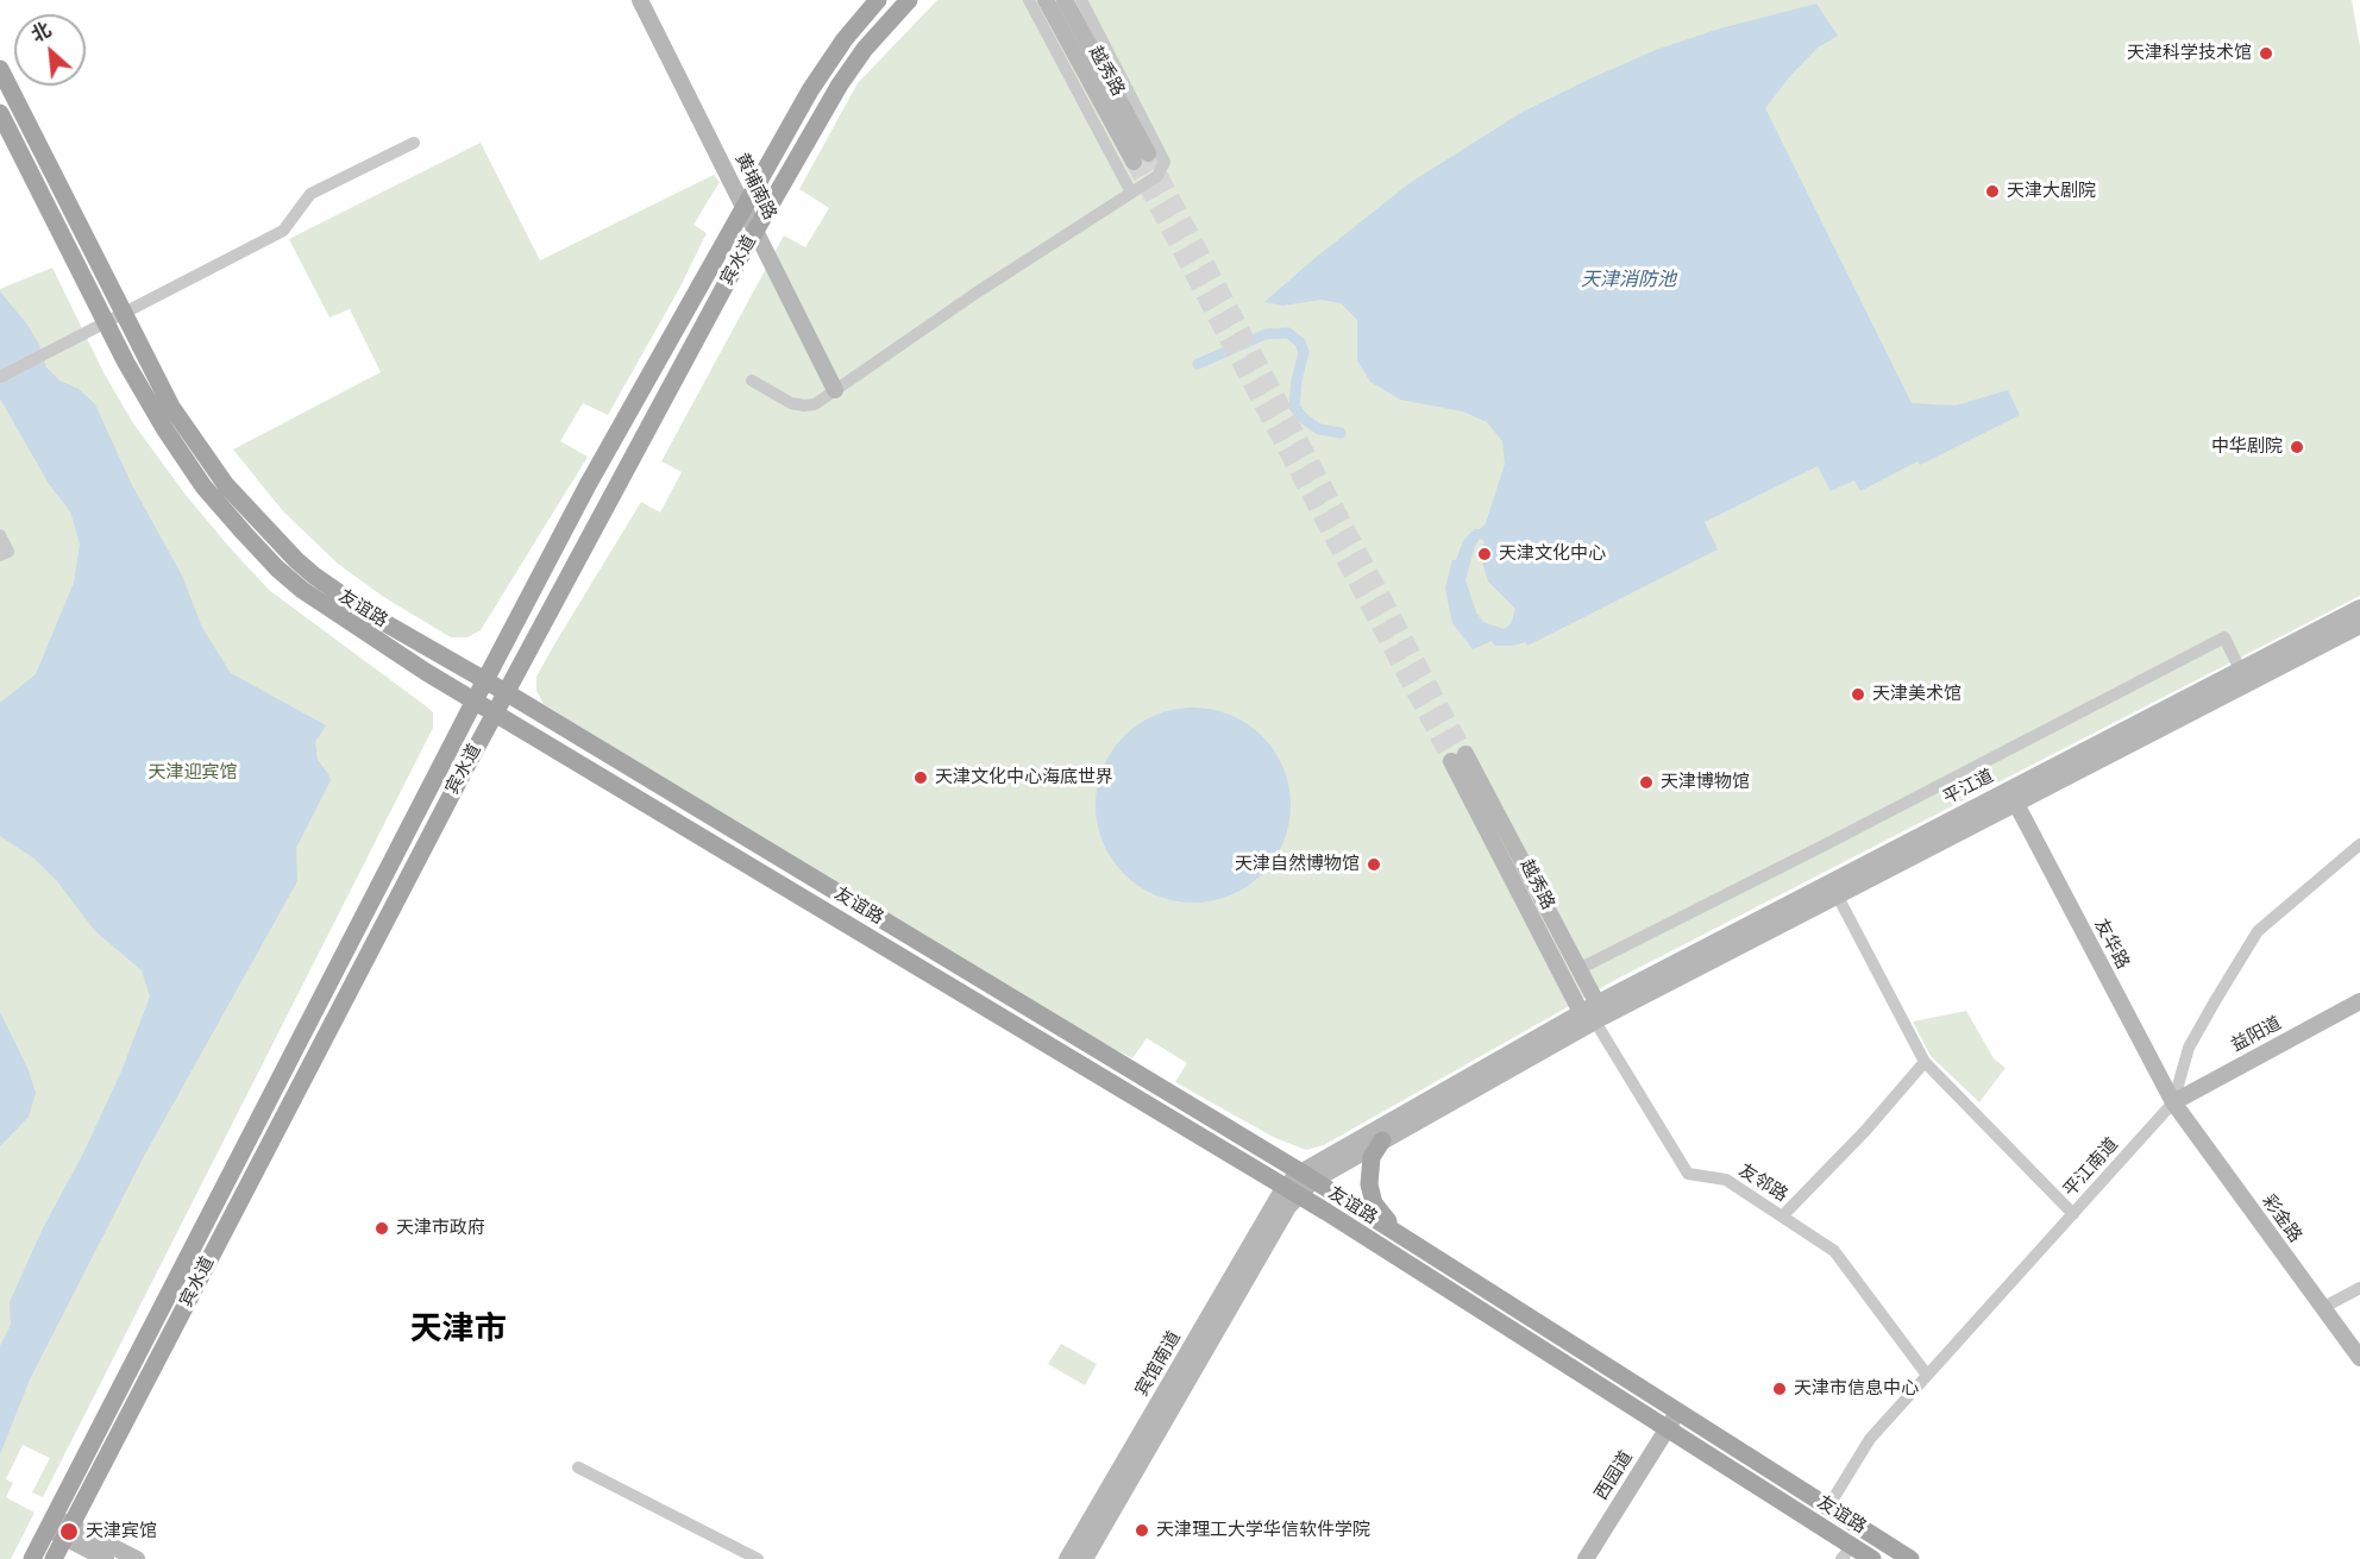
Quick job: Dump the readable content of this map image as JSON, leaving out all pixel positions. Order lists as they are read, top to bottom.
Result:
{
  "streets": {
    "main road": [
      "越秀路",
      "黄埔南路",
      "宾水道",
      "友谊路",
      "平江道",
      "友华路",
      "益阳道",
      "彩金路",
      "宾馆南道",
      "西园道"
    ],
    "street": ["平江南道", "友邻路"]
  },
  "crossings": [
    ["越秀路", "平江道"],
    ["越秀路", "友邻路"],
    ["黄埔南路", "宾水道"],
    ["宾水道", "友谊路"],
    ["友谊路", "平江南道"],
    ["友谊路", "宾馆南道"],
    ["友谊路", "西园道"],
    ["平江道", "友华路"],
    ["平江道", "友邻路"],
    ["友华路", "益阳道"],
    ["友华路", "平江南道"],
    ["友华路", "彩金路"],
    ["益阳道", "平江南道"],
    ["益阳道", "彩金路"],
    ["平江南道", "友邻路"],
    ["平江南道", "彩金路"]
  ],
  "districts": ["天津市"],
  "water": ["天津消防池"],
  "parks": ["天津迎宾馆"],
  "places": [
    "天津科学技术馆",
    "天津大剧院",
    "中华剧院",
    "天津文化中心",
    "天津美术馆",
    "天津文化中心海底世界",
    "天津博物馆",
    "天津自然博物馆",
    "天津市政府",
    "天津市信息中心",
    "天津理工大学华信软件学院",
    "天津宾馆"
  ],
  "north": "top left"
}
